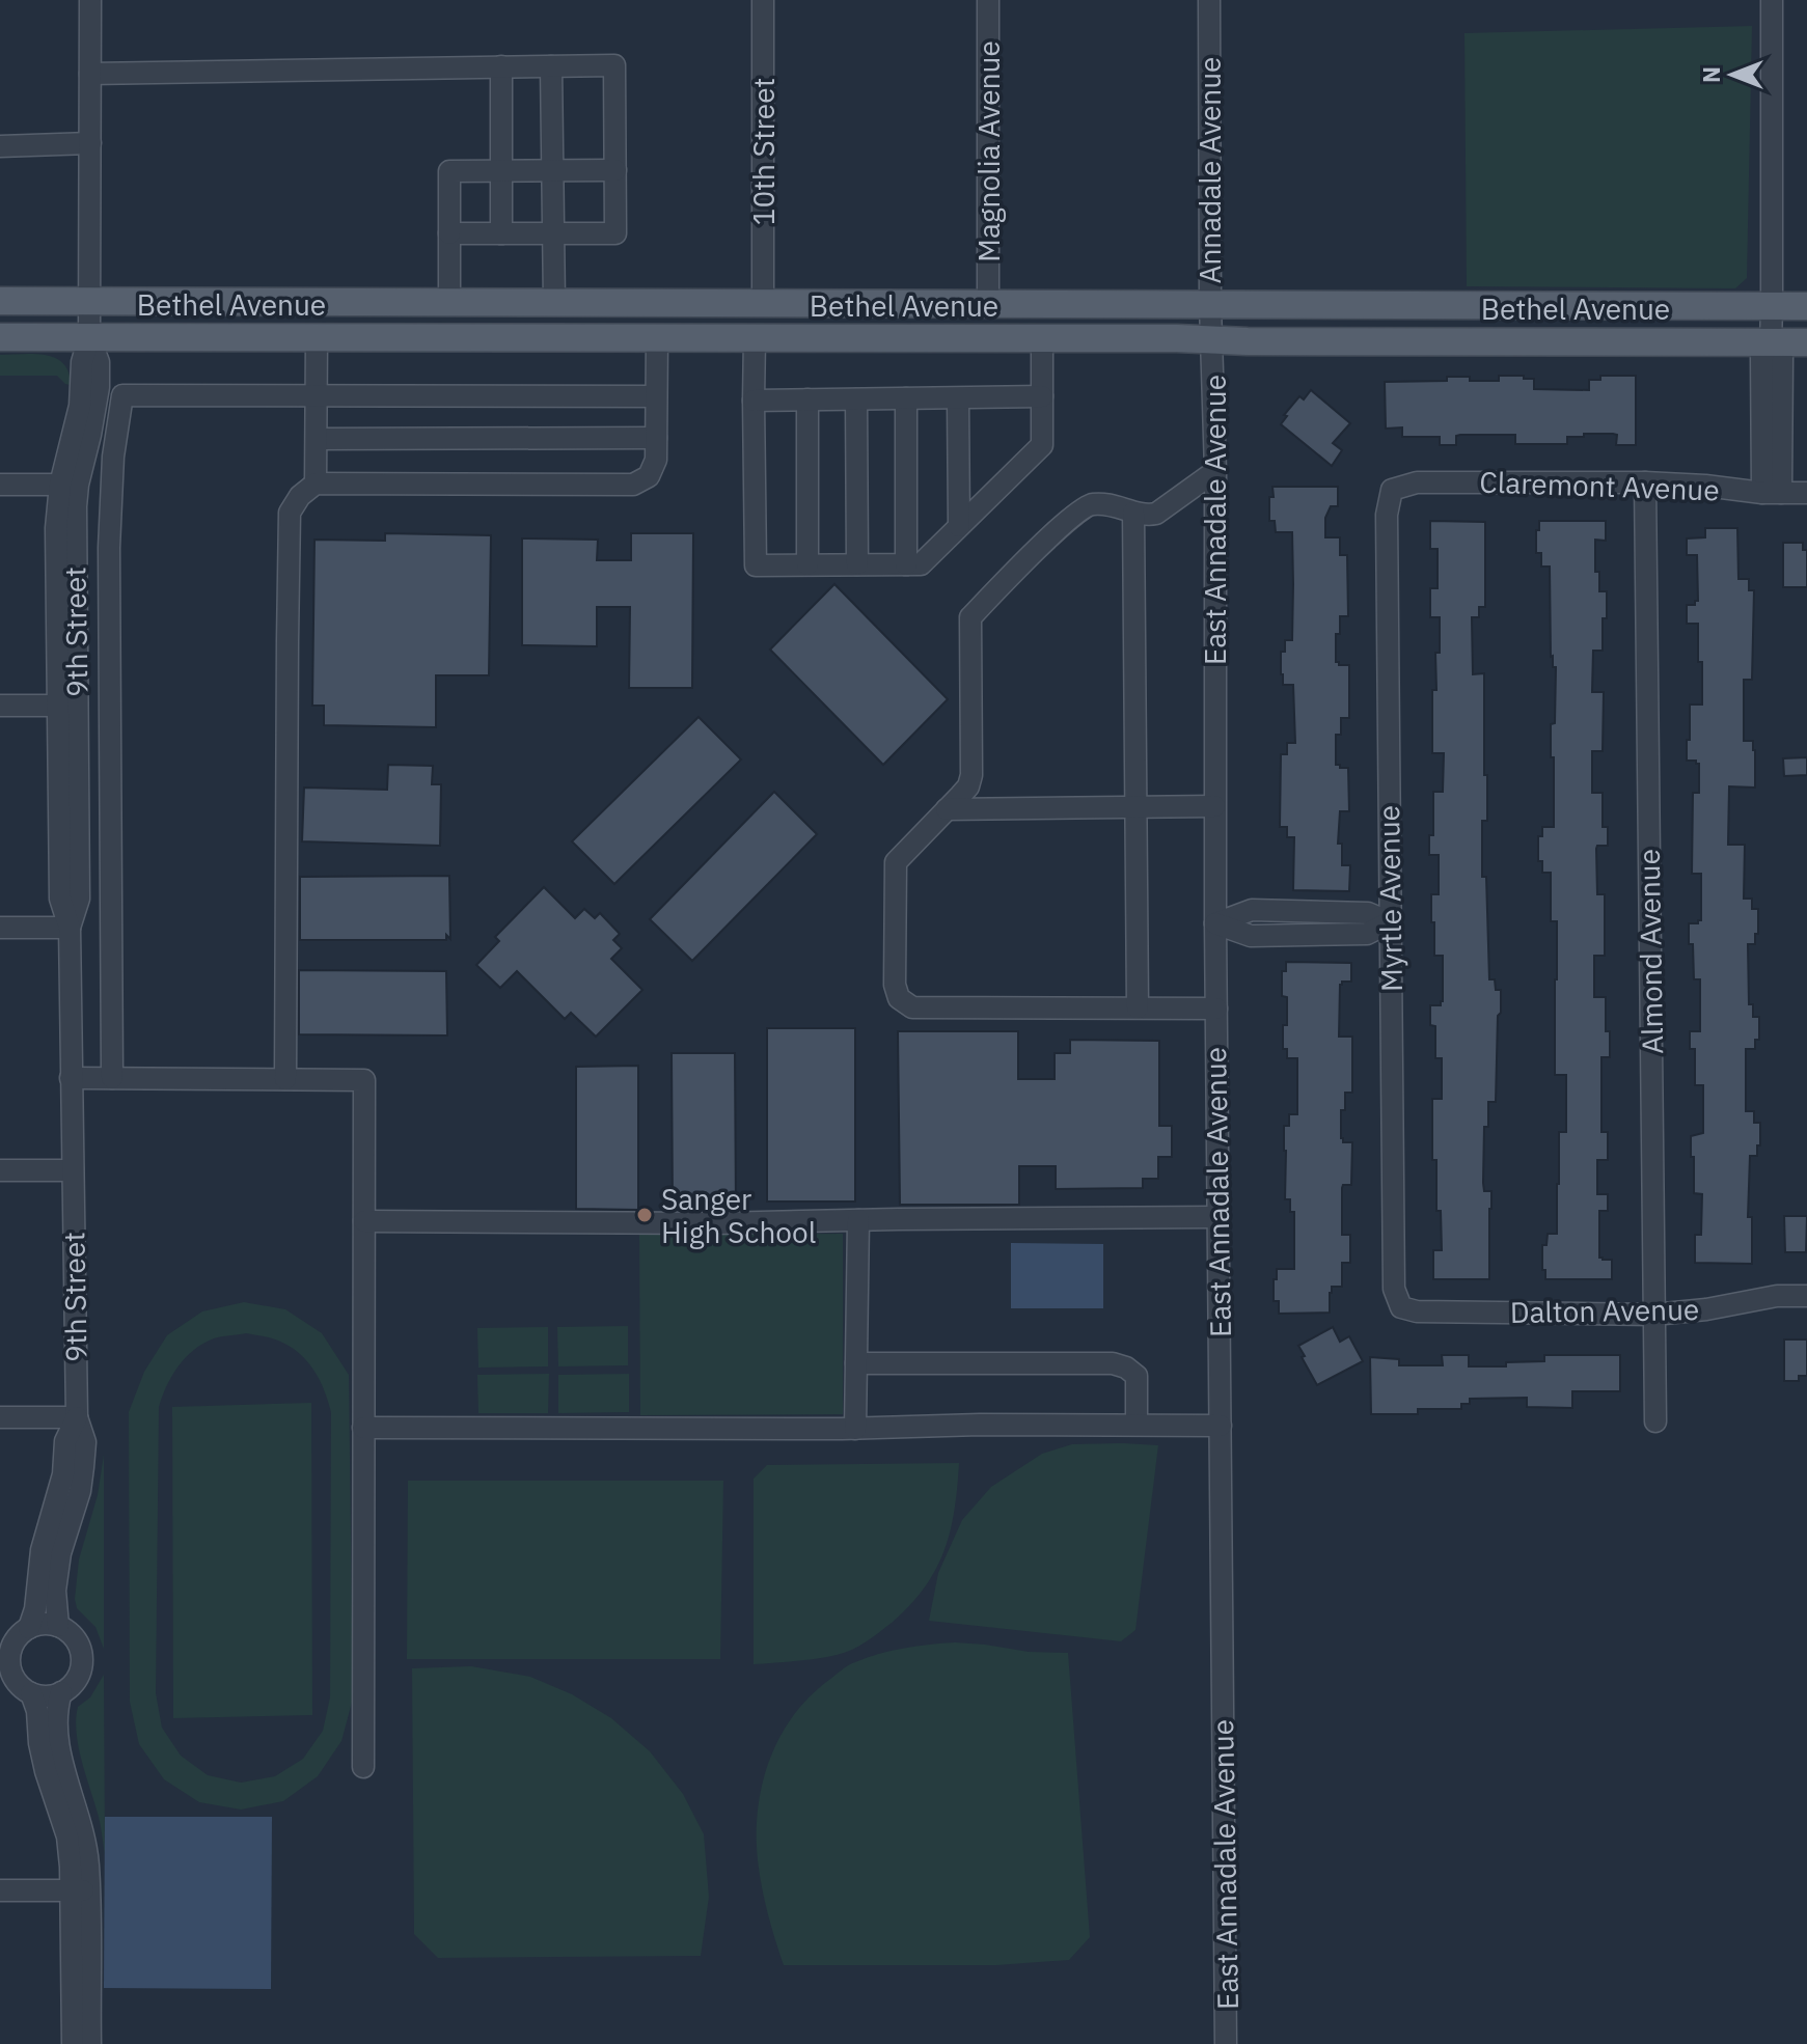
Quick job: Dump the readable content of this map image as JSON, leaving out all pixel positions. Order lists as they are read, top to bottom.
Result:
{
  "streets": {
    "main road": ["Bethel Avenue"],
    "street": [
      "10th Street",
      "Magnolia Avenue",
      "Annadale Avenue",
      "Claremont Avenue",
      "East Annadale Avenue",
      "9th Street",
      "Myrtle Avenue",
      "Almond Avenue",
      "Dalton Avenue"
    ]
  },
  "crossings": [
    ["10th Street", "Bethel Avenue"],
    ["Magnolia Avenue", "Bethel Avenue"],
    ["Annadale Avenue", "Bethel Avenue"],
    ["Annadale Avenue", "East Annadale Avenue"],
    ["Bethel Avenue", "East Annadale Avenue"],
    ["Bethel Avenue", "9th Street"],
    ["Claremont Avenue", "Myrtle Avenue"],
    ["Claremont Avenue", "Almond Avenue"],
    ["Myrtle Avenue", "Dalton Avenue"],
    ["Almond Avenue", "Dalton Avenue"]
  ],
  "places": ["Sanger High School"],
  "north": "left"
}
